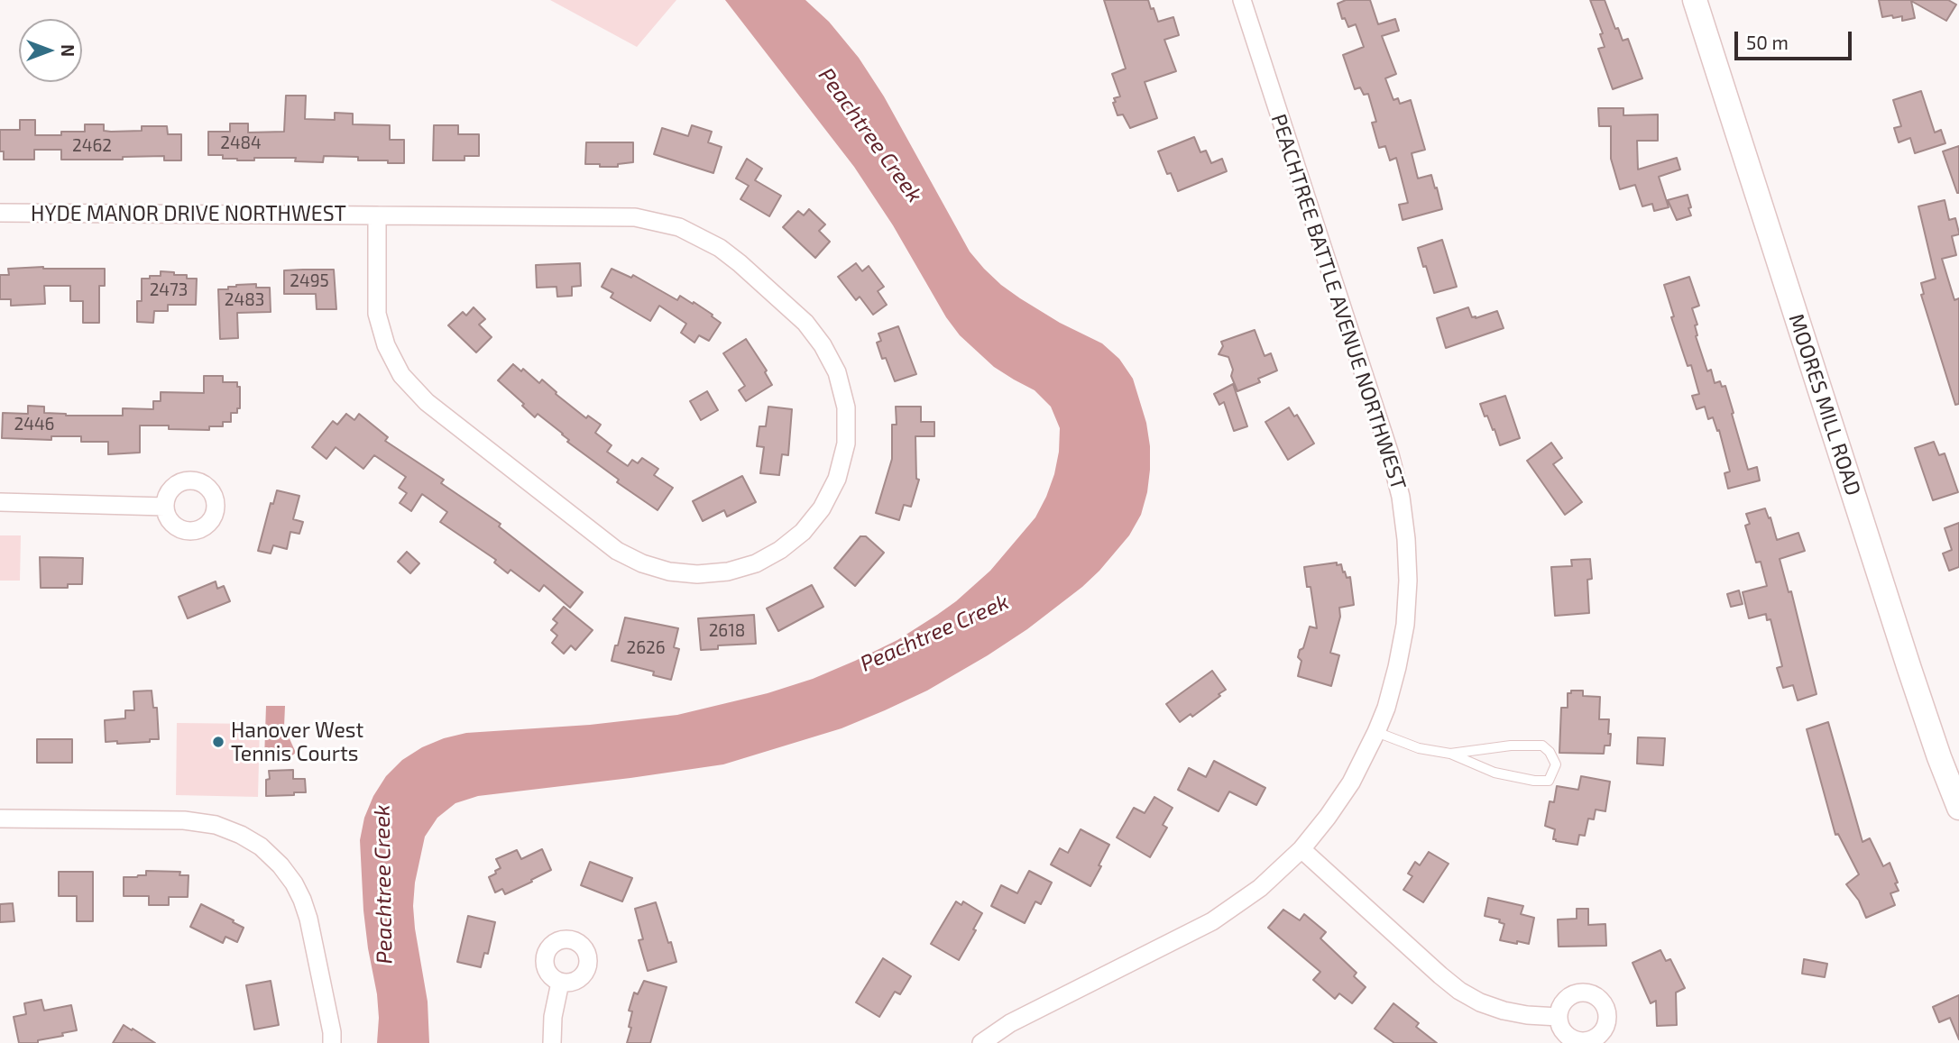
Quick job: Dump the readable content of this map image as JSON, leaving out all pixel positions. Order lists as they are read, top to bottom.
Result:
{
  "streets": {
    "street": ["HYDE MANOR DRIVE NORTHWEST", "PEACHTREE BATTLE AVENUE NORTHWEST", "MOORES MILL ROAD"]
  },
  "water": ["Peachtree Creek"],
  "places": ["Hanover West Tennis Courts"],
  "house_numbers": [
    "2484",
    "2462",
    "2495",
    "2473",
    "2483",
    "2446",
    "2618",
    "2626"
  ],
  "scale_bar": "50 m",
  "north": "right"
}
